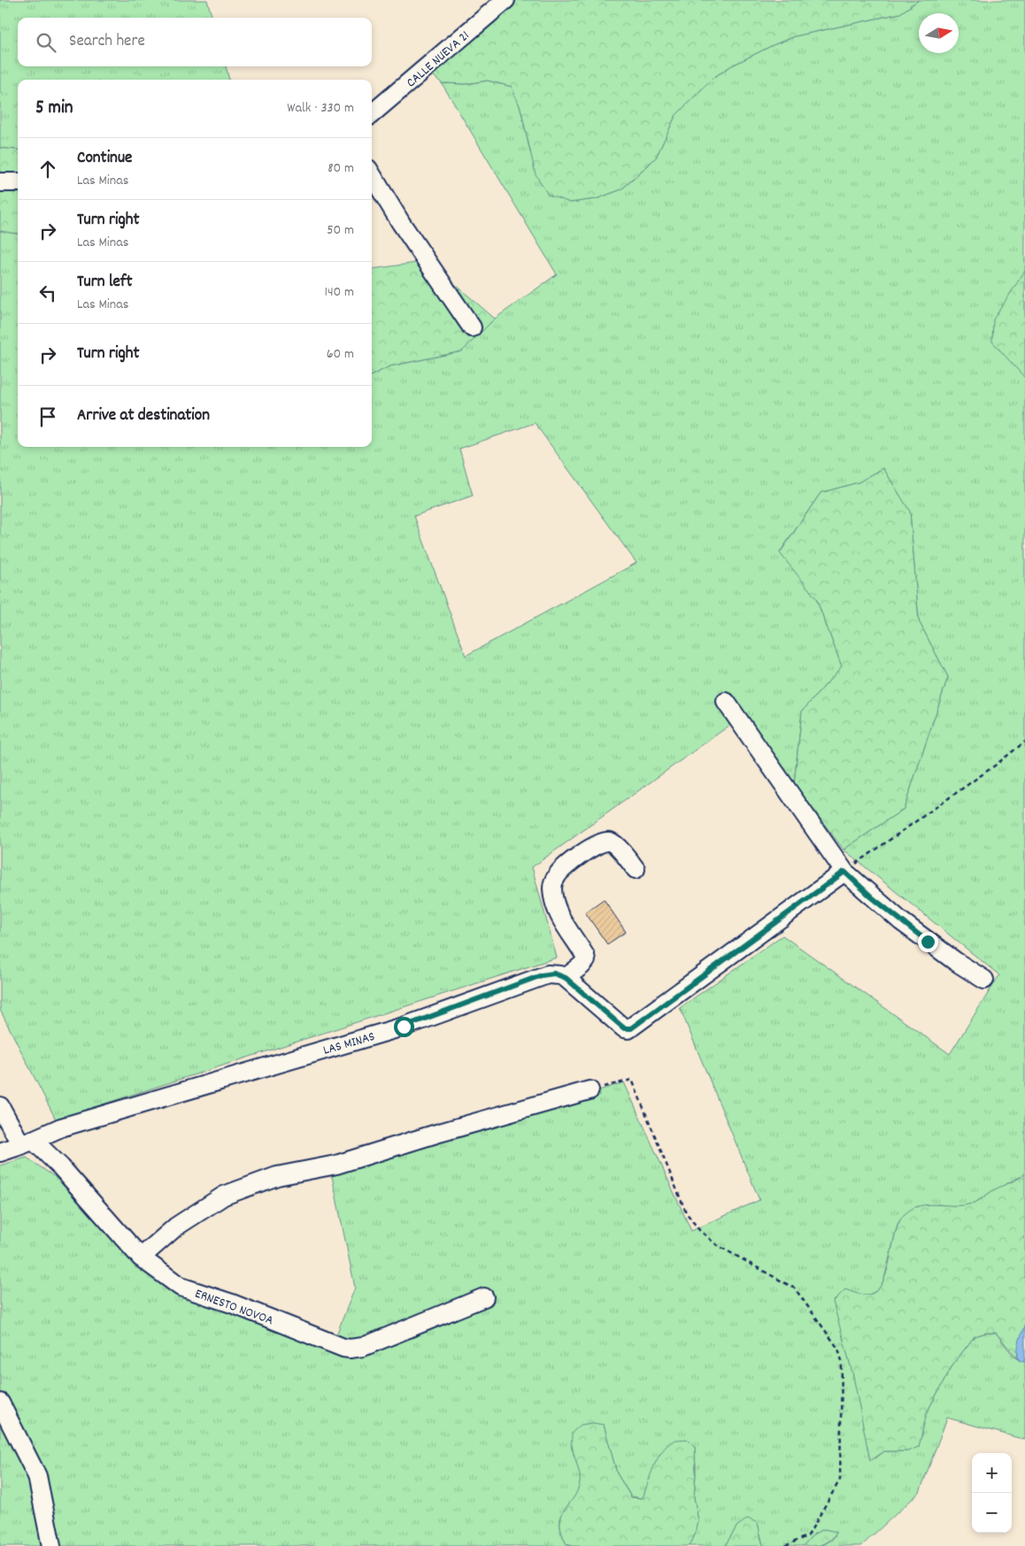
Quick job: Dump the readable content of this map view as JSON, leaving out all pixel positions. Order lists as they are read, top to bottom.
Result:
{
  "streets": {
    "street": ["CALLE NUEVA 21", "LAS MINAS", "ERNESTO NOVOA"]
  },
  "crossings": [
    ["LAS MINAS", "ERNESTO NOVOA"]
  ],
  "north": "right",
  "page": {
    "search": "Search here",
    "heading": ["5 min", "Walk · 330 m"],
    "list": [
      ["Continue", "Las Minas", "80 m"],
      ["Turn right", "Las Minas", "50 m"],
      ["Turn left", "Las Minas", "140 m"],
      ["Turn right", "60 m"],
      "Arrive at destination"
    ],
    "map_buttons": ["+", "−"]
  }
}
